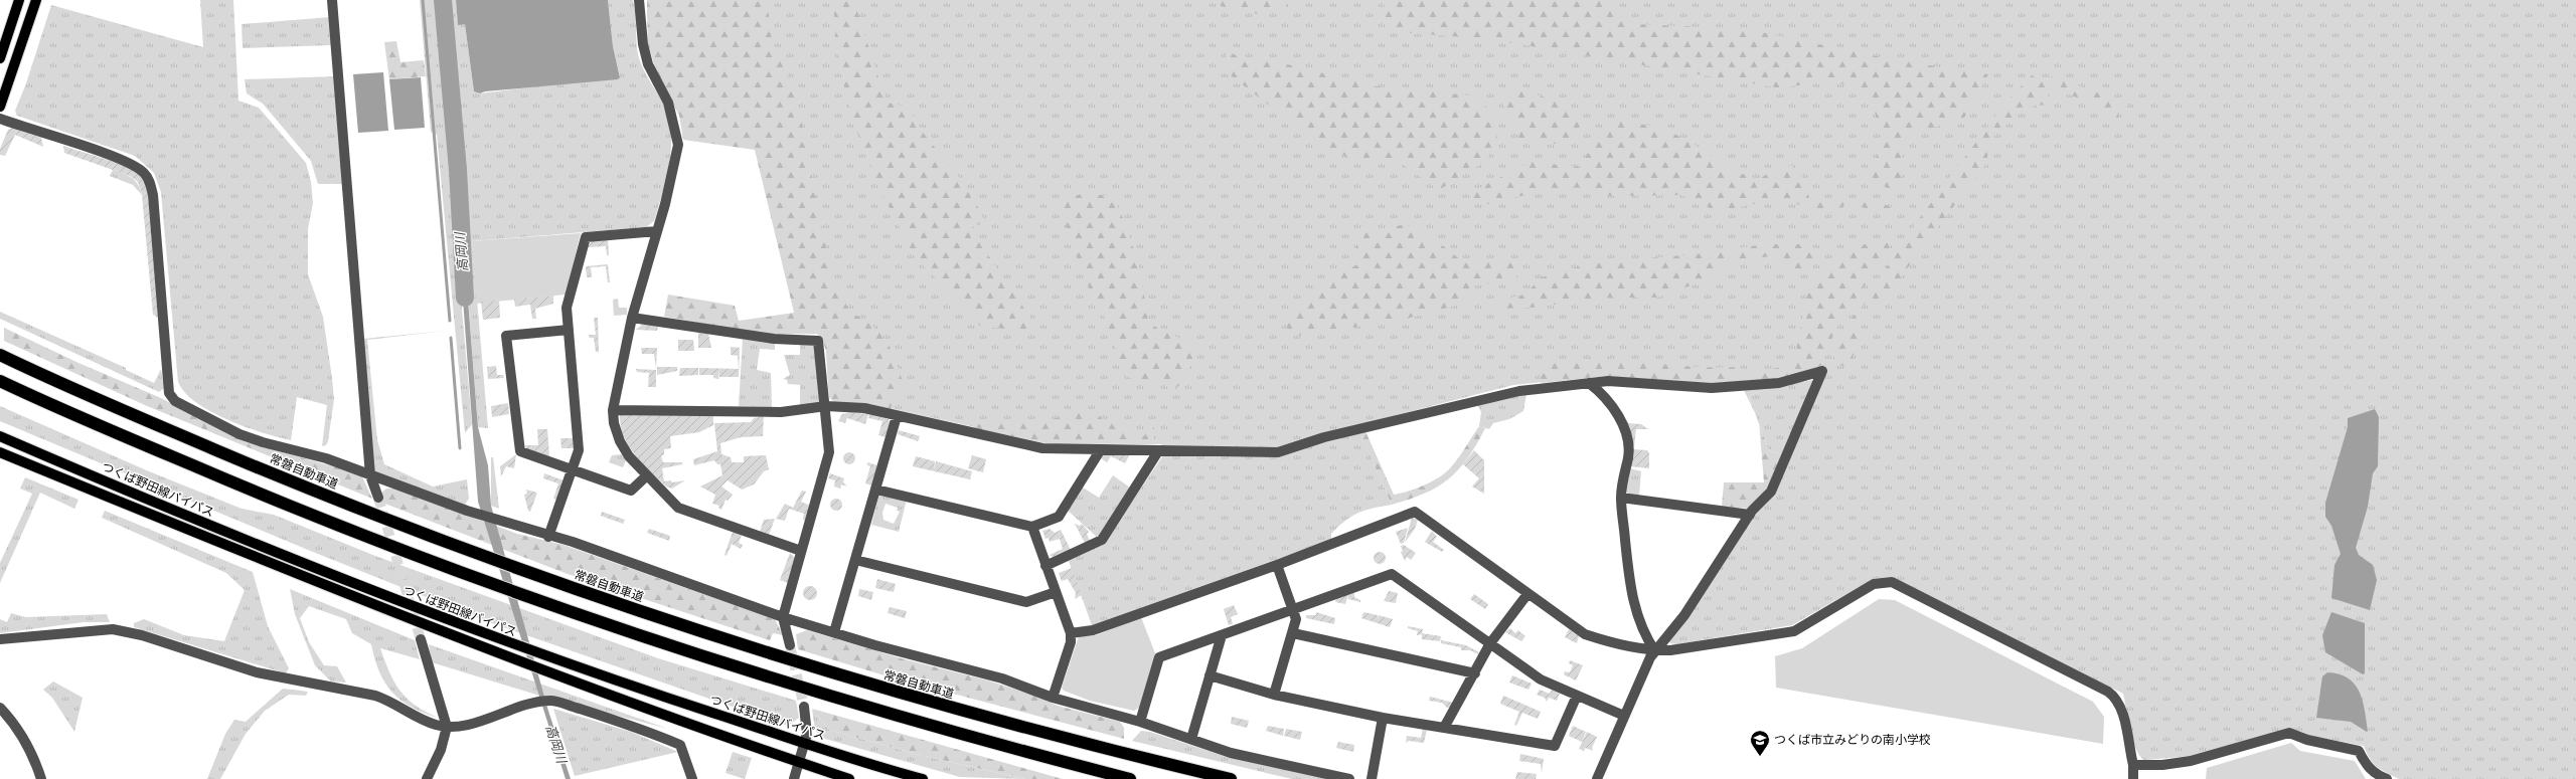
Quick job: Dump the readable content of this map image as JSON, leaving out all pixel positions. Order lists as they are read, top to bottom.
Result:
{
  "streets": {
    "highway": ["常磐自動車道"],
    "main road": ["つくば野田線バイパス"]
  },
  "water": ["高岡川"],
  "places": {
    "school or university": ["つくば市立みどりの南小学校"]
  }
}
